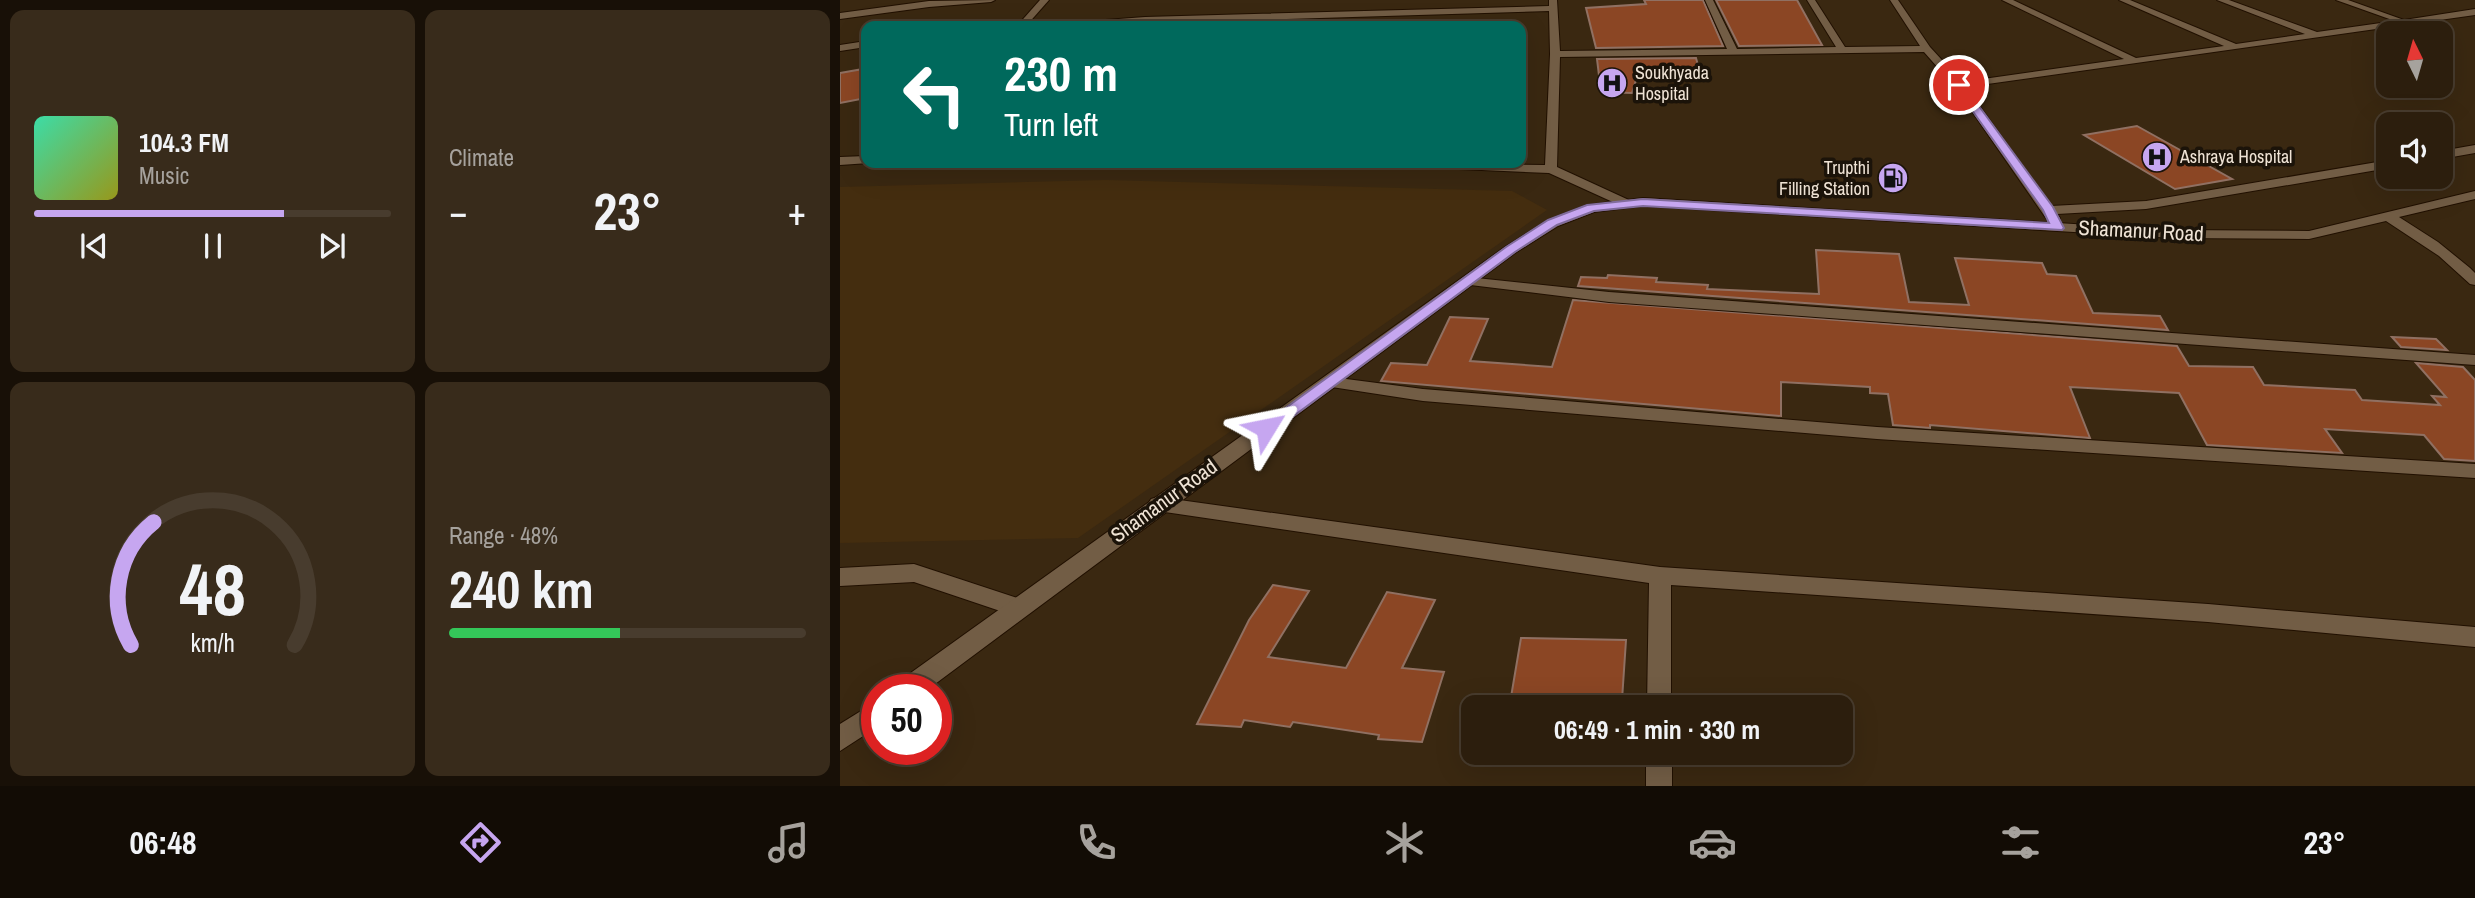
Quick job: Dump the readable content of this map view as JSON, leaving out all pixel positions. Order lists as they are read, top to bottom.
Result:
{
  "streets": {
    "street": ["Shamanur Road"]
  },
  "places": {
    "hospital": ["Soukhyada Hospital", "Ashraya Hospital"],
    "fuel station": ["Trupthi Filling Station"]
  },
  "north": "top",
  "page": {
    "tile": [
      "Climate",
      ["Range · 48%", "240 km"]
    ],
    "turn": ["230 m", "Turn left"],
    "song": ["104.3 FM", "Music"],
    "heat": ["−", "23°", "+"],
    "limit": "50",
    "trip": "06:49 · 1 min · 330 m",
    "tabs": ["06:48", "23°"],
    "gauge": ["48", "km/h"]
  }
}
